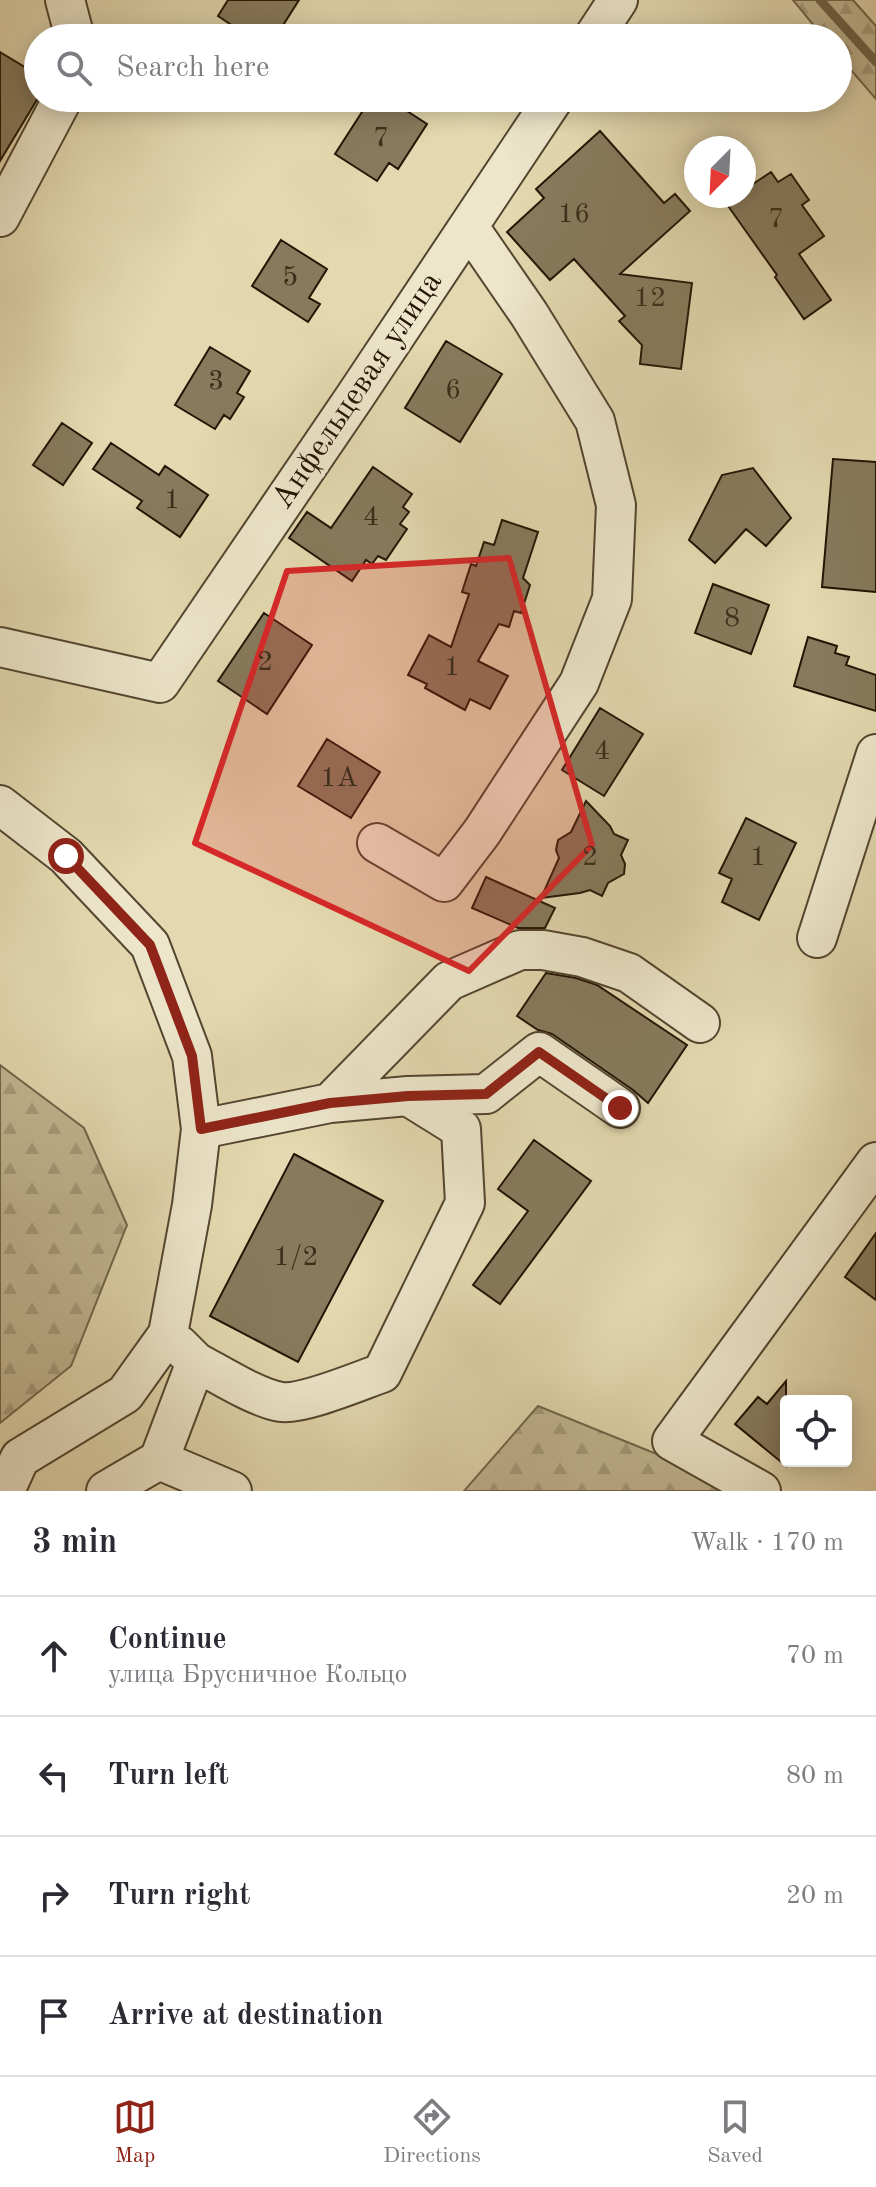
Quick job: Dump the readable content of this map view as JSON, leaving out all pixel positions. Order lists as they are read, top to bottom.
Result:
{
  "streets": {
    "street": ["Анфельцевая улица"]
  },
  "house_numbers": [
    "7",
    "16",
    "7",
    "5",
    "12",
    "3",
    "6",
    "1",
    "4",
    "8",
    "2",
    "1",
    "4",
    "1А",
    "2",
    "1",
    "1/2"
  ],
  "north": "bottom left",
  "page": {
    "search": "Search here",
    "heading": ["3 min", "Walk · 170 m"],
    "list": [
      ["Continue", "улица Брусничное Кольцо", "70 m"],
      ["Turn left", "80 m"],
      ["Turn right", "20 m"],
      "Arrive at destination"
    ],
    "nav": ["Map", "Directions", "Saved"]
  }
}
